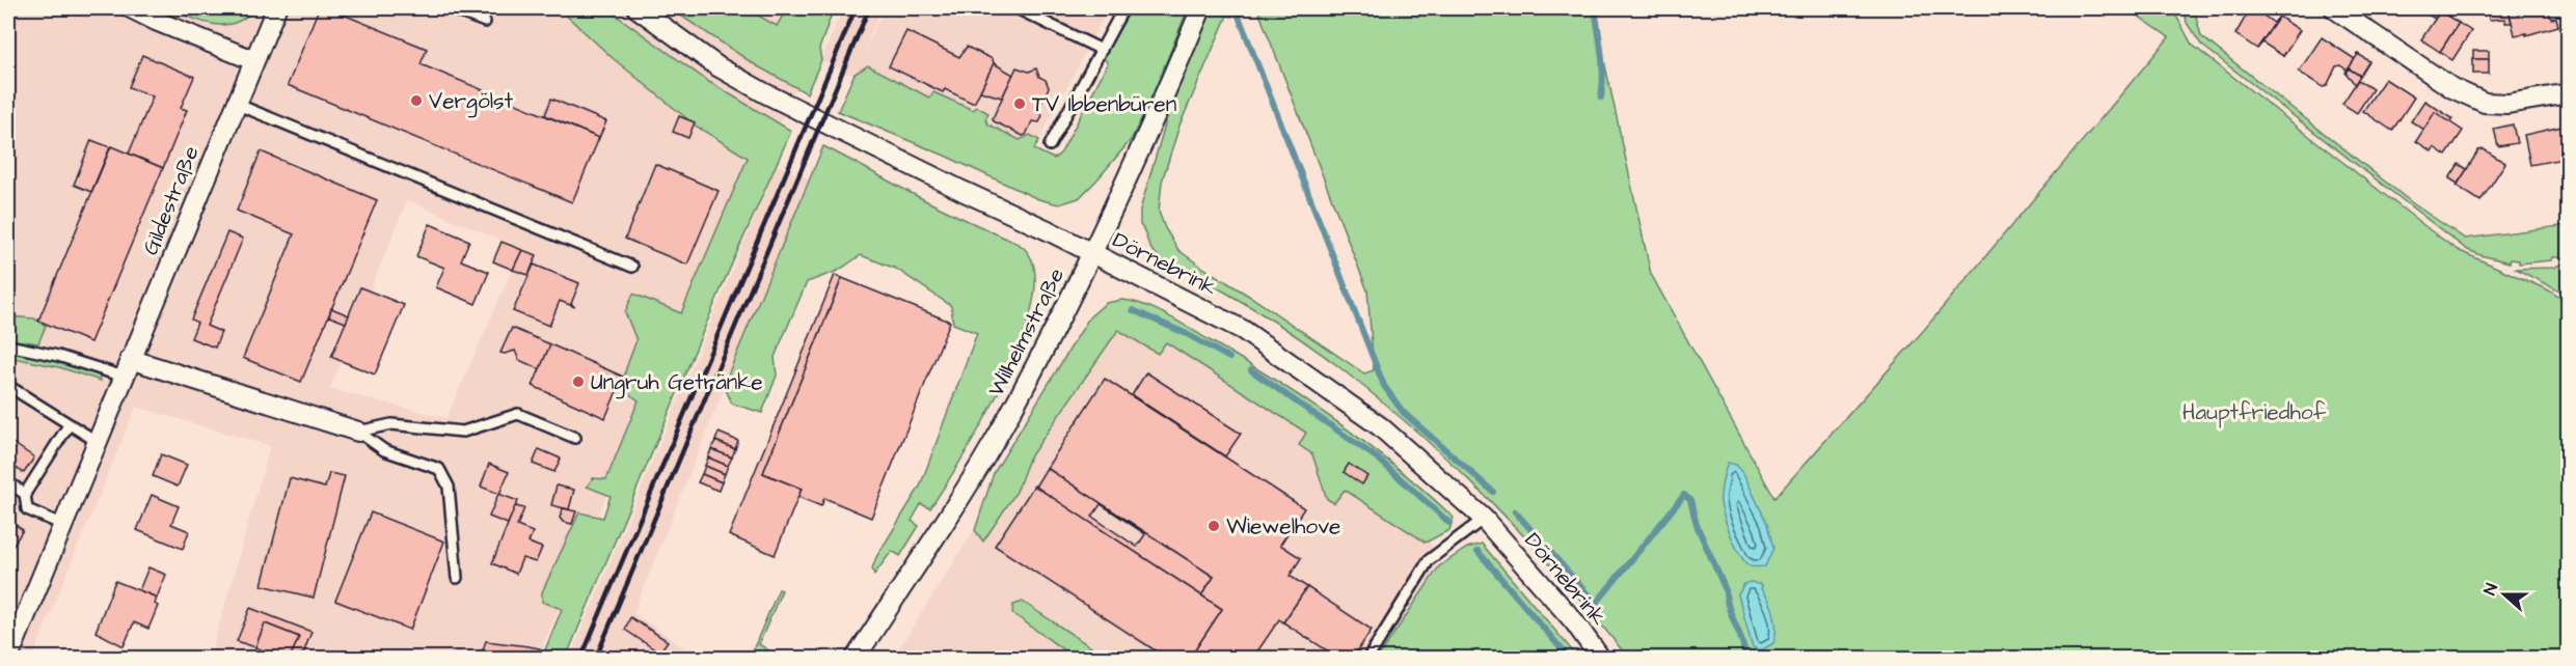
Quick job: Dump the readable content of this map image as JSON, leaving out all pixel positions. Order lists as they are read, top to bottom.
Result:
{
  "streets": {
    "street": ["Gildestraße", "Dörnebrink", "Wilhelmstraße"]
  },
  "crossings": [
    ["Dörnebrink", "Wilhelmstraße"]
  ],
  "parks": ["Hauptfriedhof"],
  "places": [
    "Vergölst",
    "TV Ibbenbüren",
    "Ungruh Getränke",
    "Wiewelhove"
  ],
  "north": "left"
}
